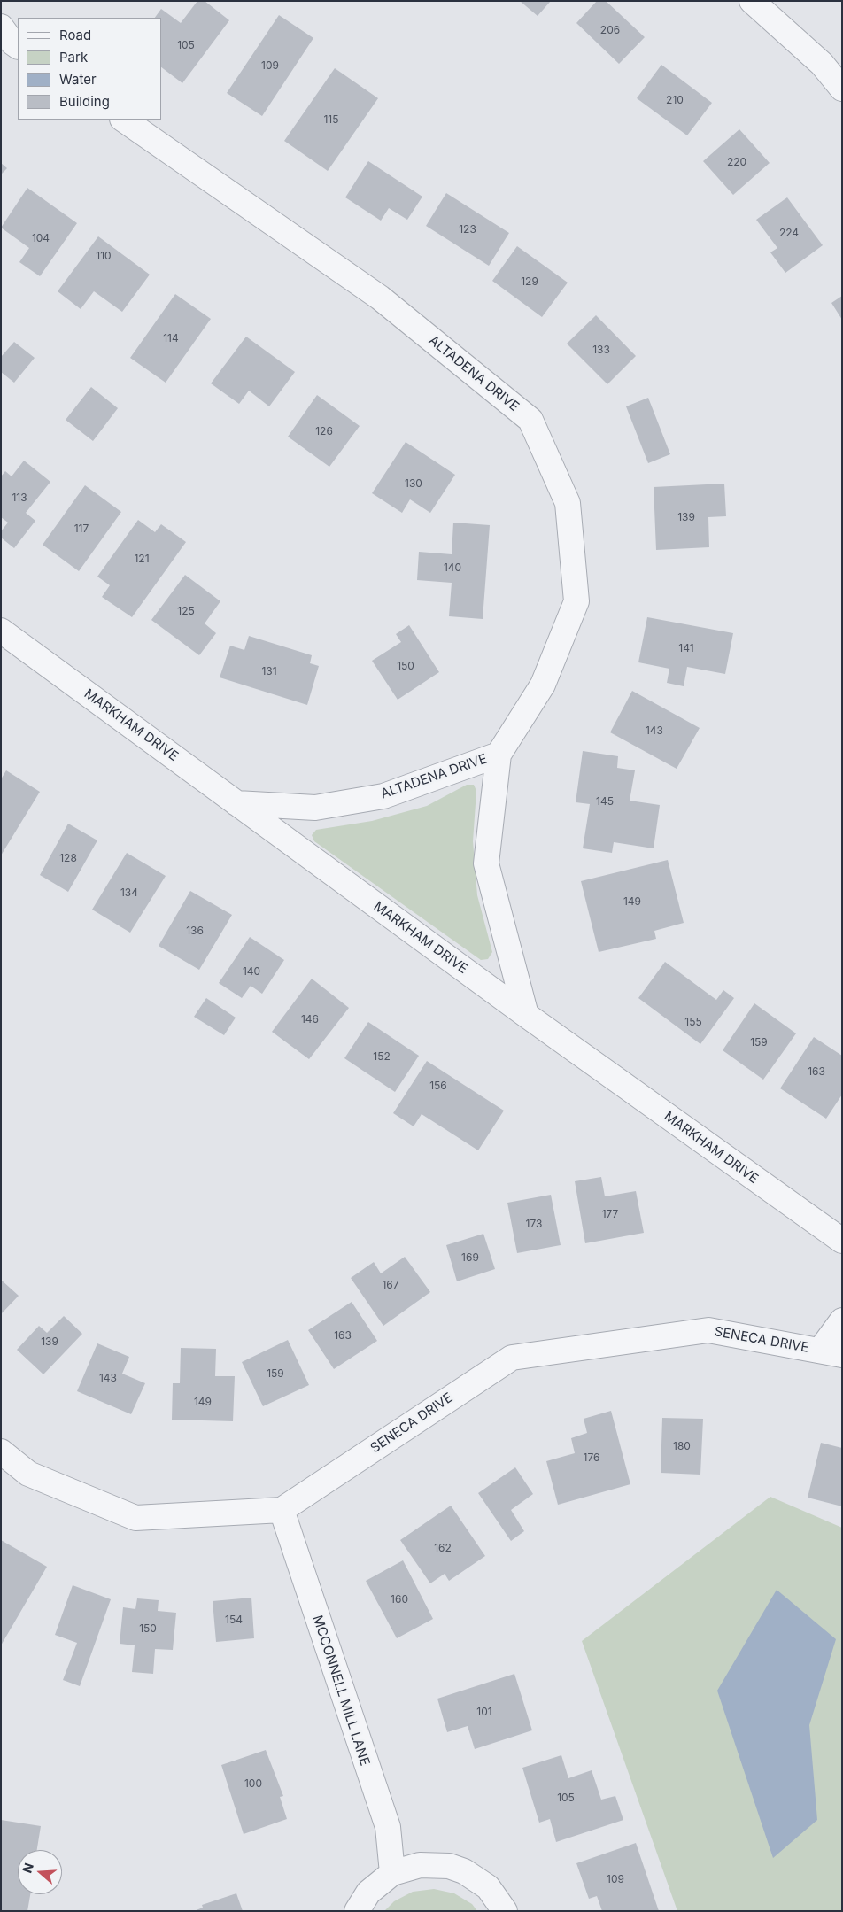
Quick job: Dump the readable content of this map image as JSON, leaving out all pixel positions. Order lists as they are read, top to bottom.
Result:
{
  "streets": {
    "street": [
      "ALTADENA DRIVE",
      "MARKHAM DRIVE",
      "SENECA DRIVE",
      "MCCONNELL MILL LANE"
    ]
  },
  "crossings": [
    ["ALTADENA DRIVE", "MARKHAM DRIVE"],
    ["SENECA DRIVE", "MCCONNELL MILL LANE"]
  ],
  "house_numbers": [
    "206",
    "105",
    "109",
    "210",
    "115",
    "220",
    "123",
    "224",
    "104",
    "110",
    "129",
    "114",
    "133",
    "126",
    "130",
    "113",
    "139",
    "117",
    "121",
    "140",
    "125",
    "141",
    "150",
    "131",
    "143",
    "145",
    "128",
    "134",
    "149",
    "136",
    "140",
    "146",
    "155",
    "159",
    "152",
    "163",
    "156",
    "177",
    "173",
    "169",
    "167",
    "163",
    "139",
    "159",
    "143",
    "149",
    "180",
    "176",
    "162",
    "160",
    "154",
    "150",
    "101",
    "100",
    "105",
    "109"
  ],
  "legend": [
    "Road",
    "Park",
    "Water",
    "Building"
  ],
  "north": "left"
}
